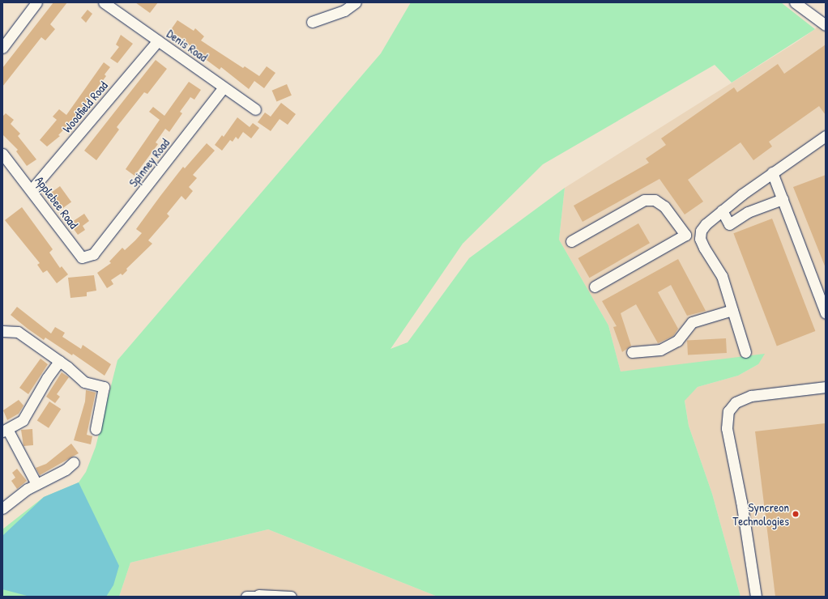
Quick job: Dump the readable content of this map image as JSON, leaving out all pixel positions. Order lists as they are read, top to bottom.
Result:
{
  "streets": {
    "street": [
      "Denis Road",
      "Woodfield Road",
      "Spinney Road",
      "Applebee Road"
    ]
  },
  "crossings": [
    ["Denis Road", "Woodfield Road"],
    ["Denis Road", "Spinney Road"],
    ["Woodfield Road", "Applebee Road"],
    ["Spinney Road", "Applebee Road"]
  ],
  "places": ["Syncreon Technologies"]
}
